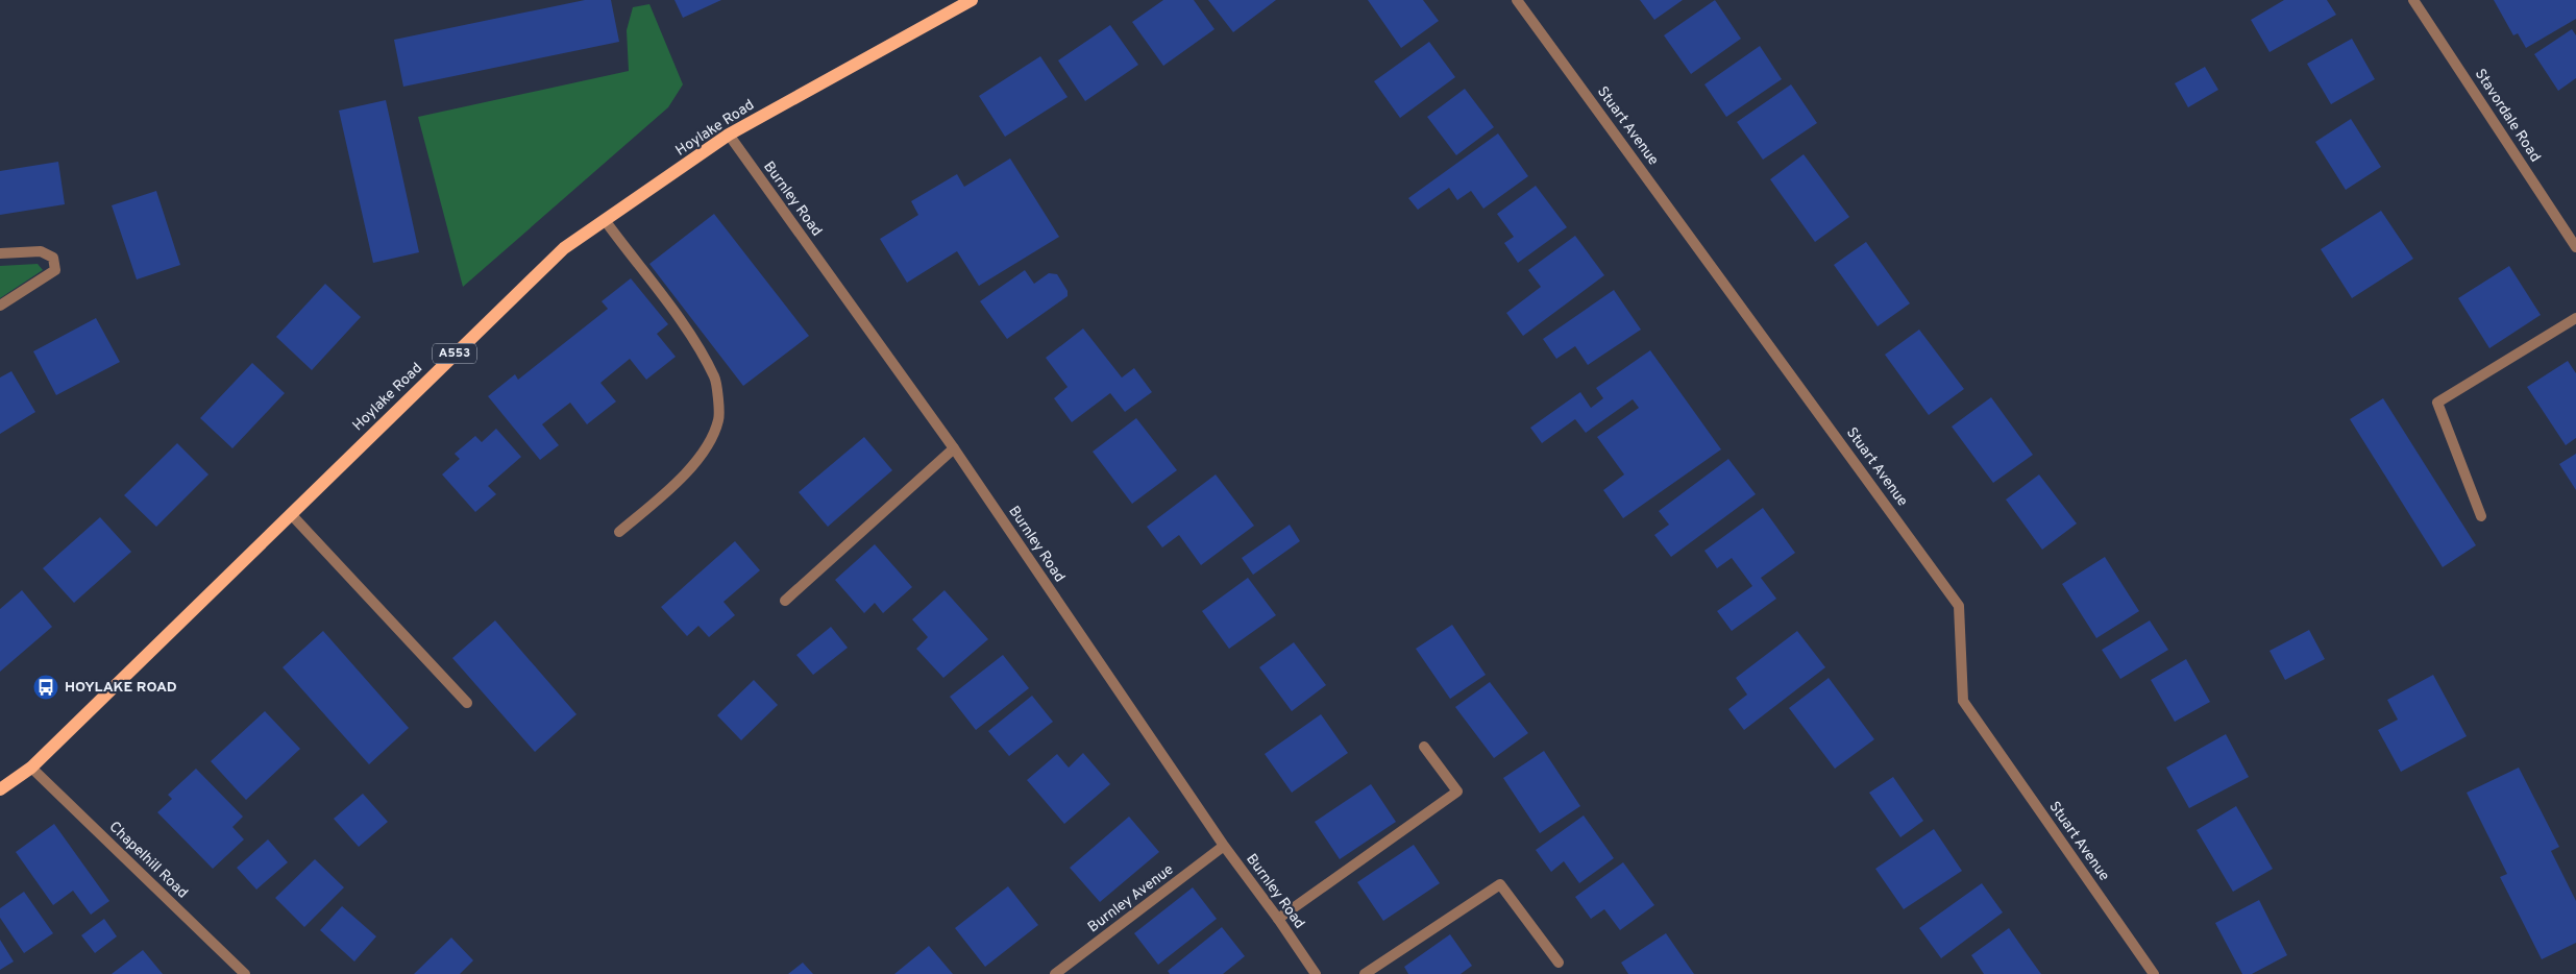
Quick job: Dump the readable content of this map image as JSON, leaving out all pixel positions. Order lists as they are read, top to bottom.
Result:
{
  "streets": {
    "main road": ["Hoylake Road", "A553"],
    "street": [
      "Stavordale Road",
      "Stuart Avenue",
      "Burnley Road",
      "Chapelhill Road",
      "Burnley Avenue"
    ]
  },
  "crossings": [
    ["Hoylake Road", "Burnley Road"],
    ["Hoylake Road", "Chapelhill Road"],
    ["Burnley Road", "Burnley Avenue"]
  ],
  "places": {
    "bus stop": ["HOYLAKE ROAD"]
  }
}
